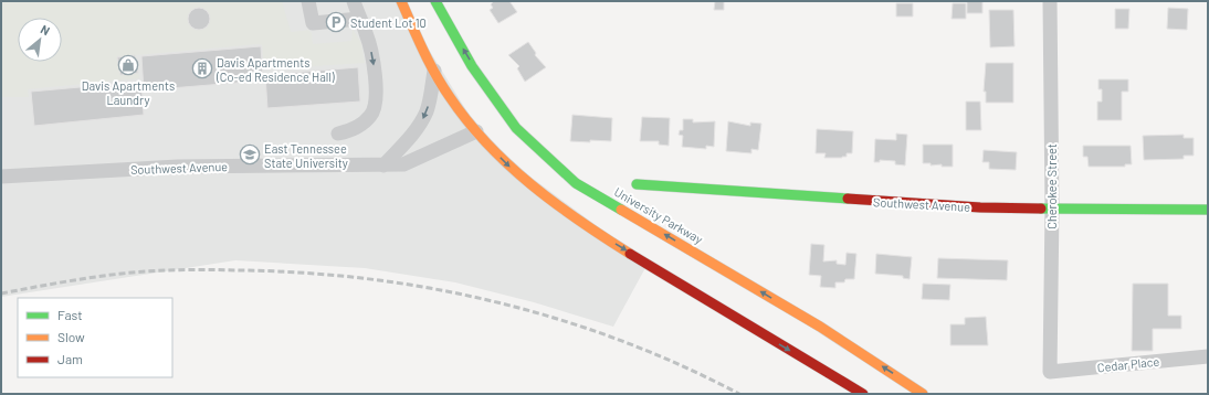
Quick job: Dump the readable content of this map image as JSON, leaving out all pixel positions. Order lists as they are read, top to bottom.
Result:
{
  "streets": {
    "main road": ["Southwest Avenue", "University Parkway"],
    "street": ["Cherokee Street", "Cedar Place"]
  },
  "crossings": [
    ["Southwest Avenue", "Cherokee Street"],
    ["Cherokee Street", "Cedar Place"]
  ],
  "places": {
    "parking": ["Student Lot 10"],
    "shop": ["Davis Apartments Laundry"],
    "building": ["Davis Apartments (Co-ed Residence Hall)"],
    "school or university": ["East Tennessee State University"]
  },
  "legend": ["Fast", "Slow", "Jam"],
  "north": "top right"
}
